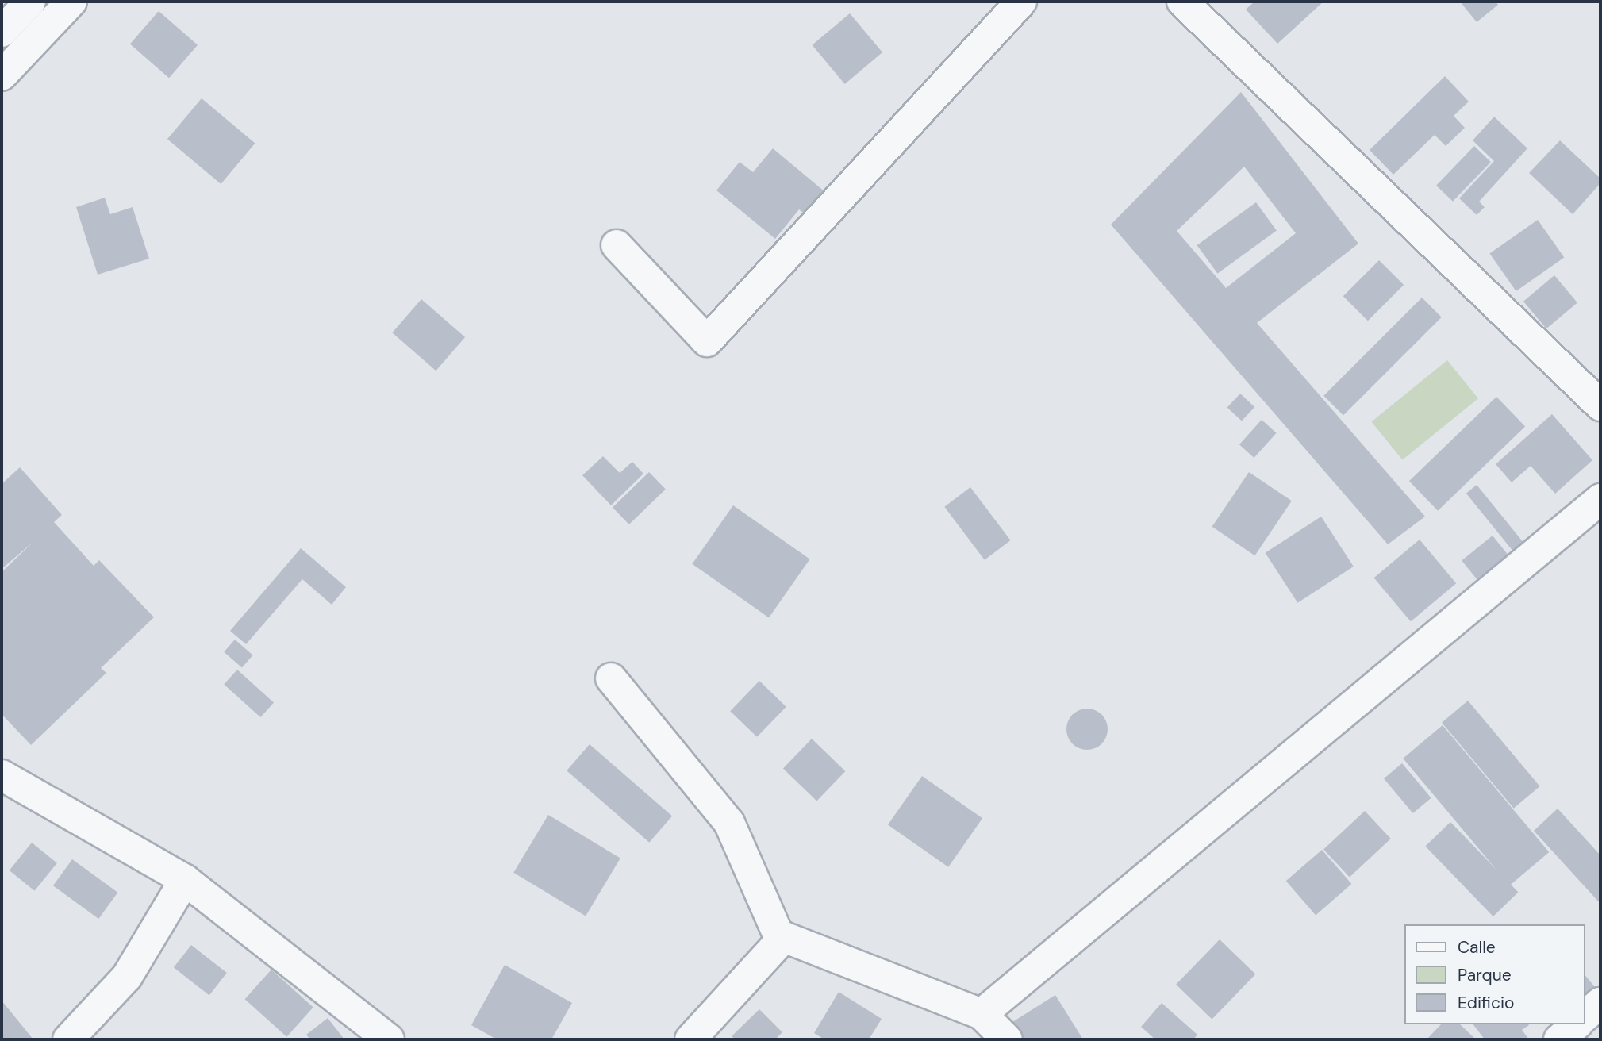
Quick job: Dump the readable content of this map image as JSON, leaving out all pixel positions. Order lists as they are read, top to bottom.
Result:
{
  "legend": ["Calle", "Parque", "Edificio"]
}
